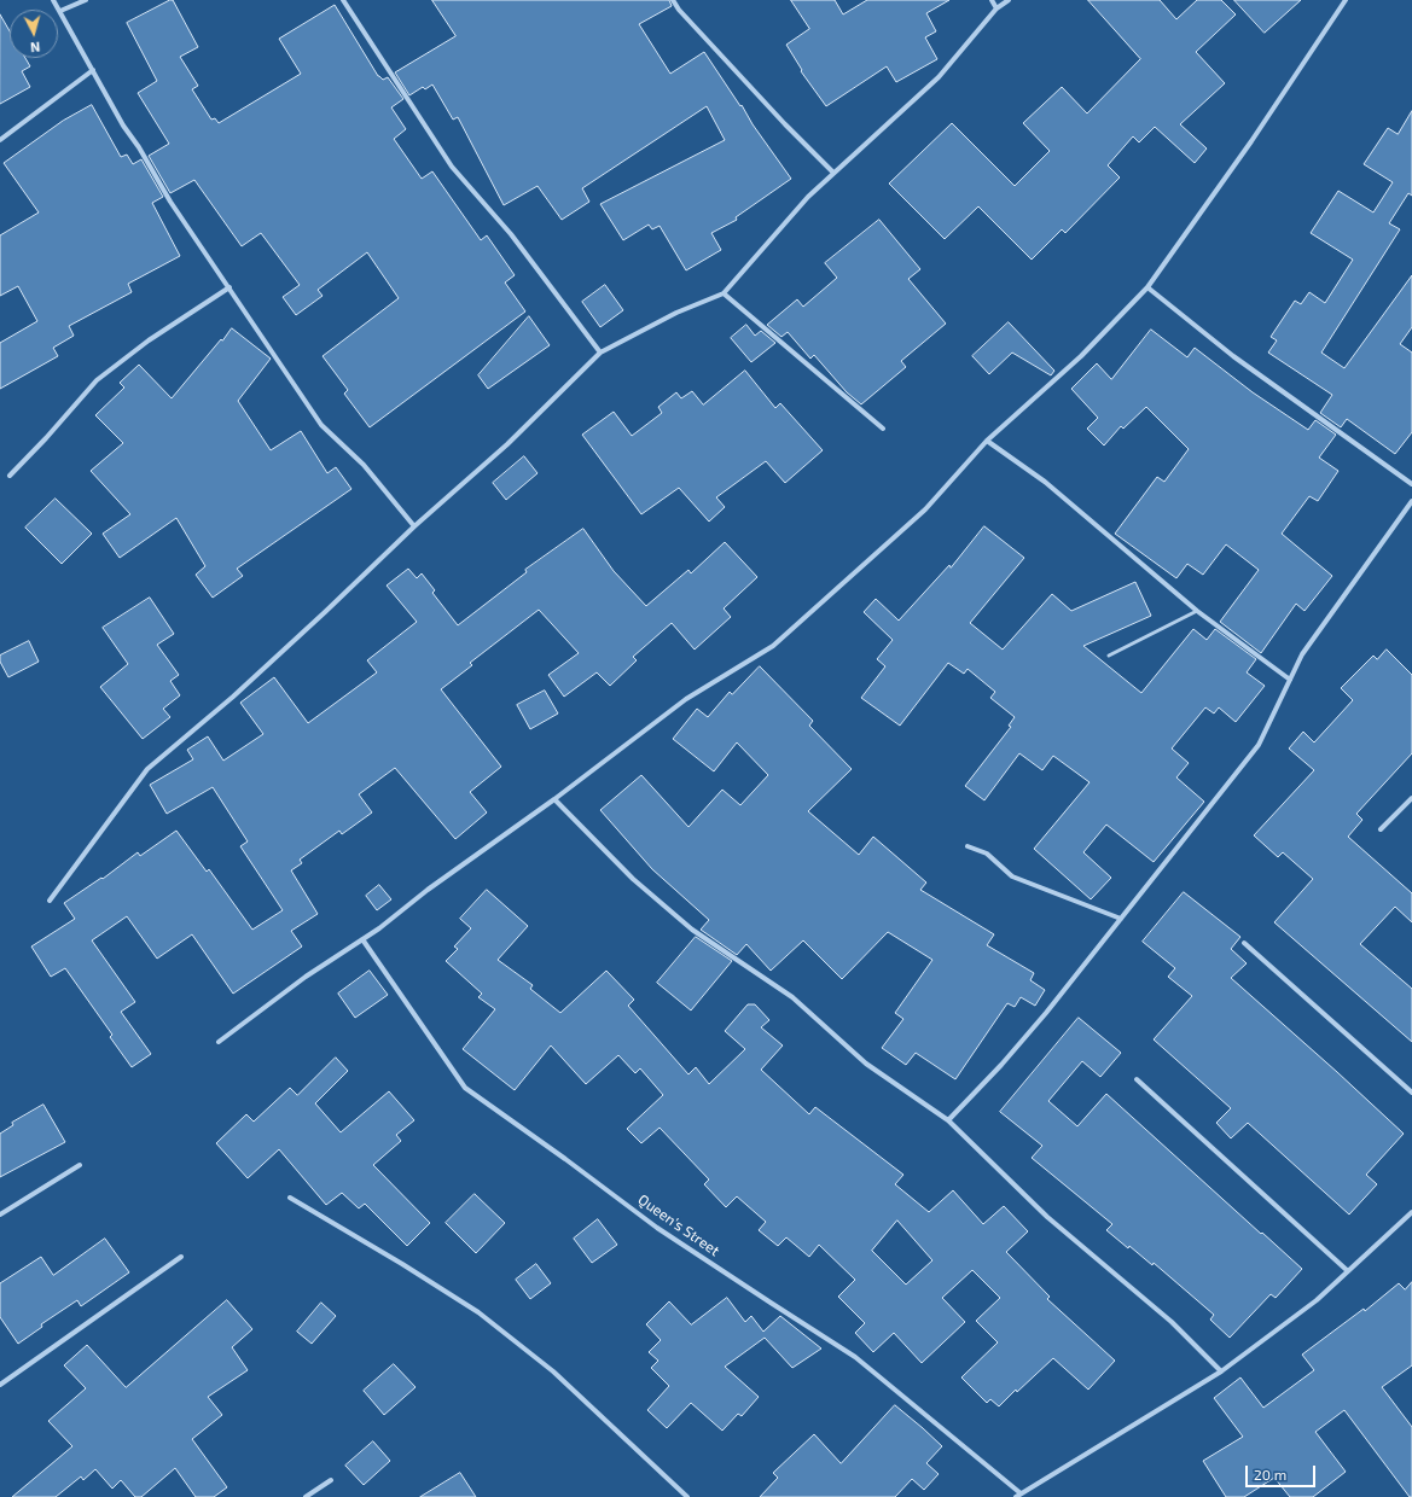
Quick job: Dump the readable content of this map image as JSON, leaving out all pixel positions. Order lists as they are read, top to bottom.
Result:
{
  "streets": {
    "street": ["Queen’s Street"]
  },
  "scale_bar": "20 m",
  "north": "bottom"
}
